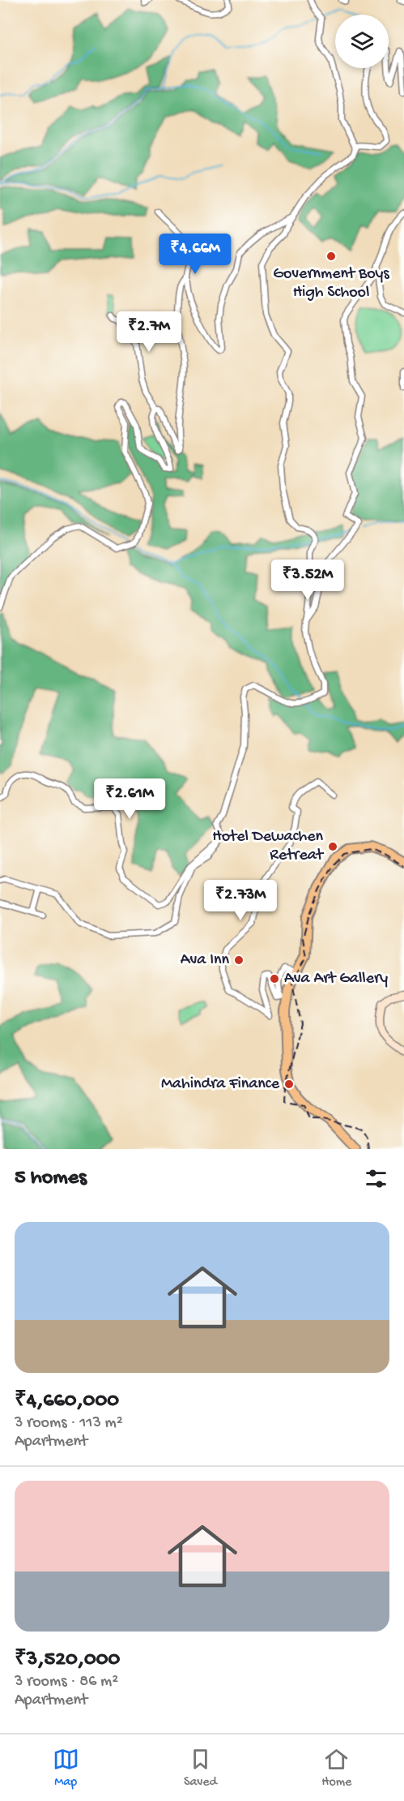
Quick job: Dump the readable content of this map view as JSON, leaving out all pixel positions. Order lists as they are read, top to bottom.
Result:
{
  "places": [
    "Government Boys High School",
    "Hotel Dewachen Retreat",
    "Ava Inn",
    "Ava Art Gallery",
    "Mahindra Finance"
  ],
  "page": {
    "price": [
      "₹4.66M",
      "₹2.7M",
      "₹3.52M",
      "₹2.61M",
      "₹2.73M"
    ],
    "heading": "5 homes",
    "list": [
      {
        "name": "₹4,660,000",
        "note": "3 rooms · 113 m² · Apartment"
      },
      {
        "name": "₹3,520,000",
        "note": "3 rooms · 86 m² · Apartment"
      }
    ],
    "tabs": ["Map", "Saved", "Home"]
  }
}
